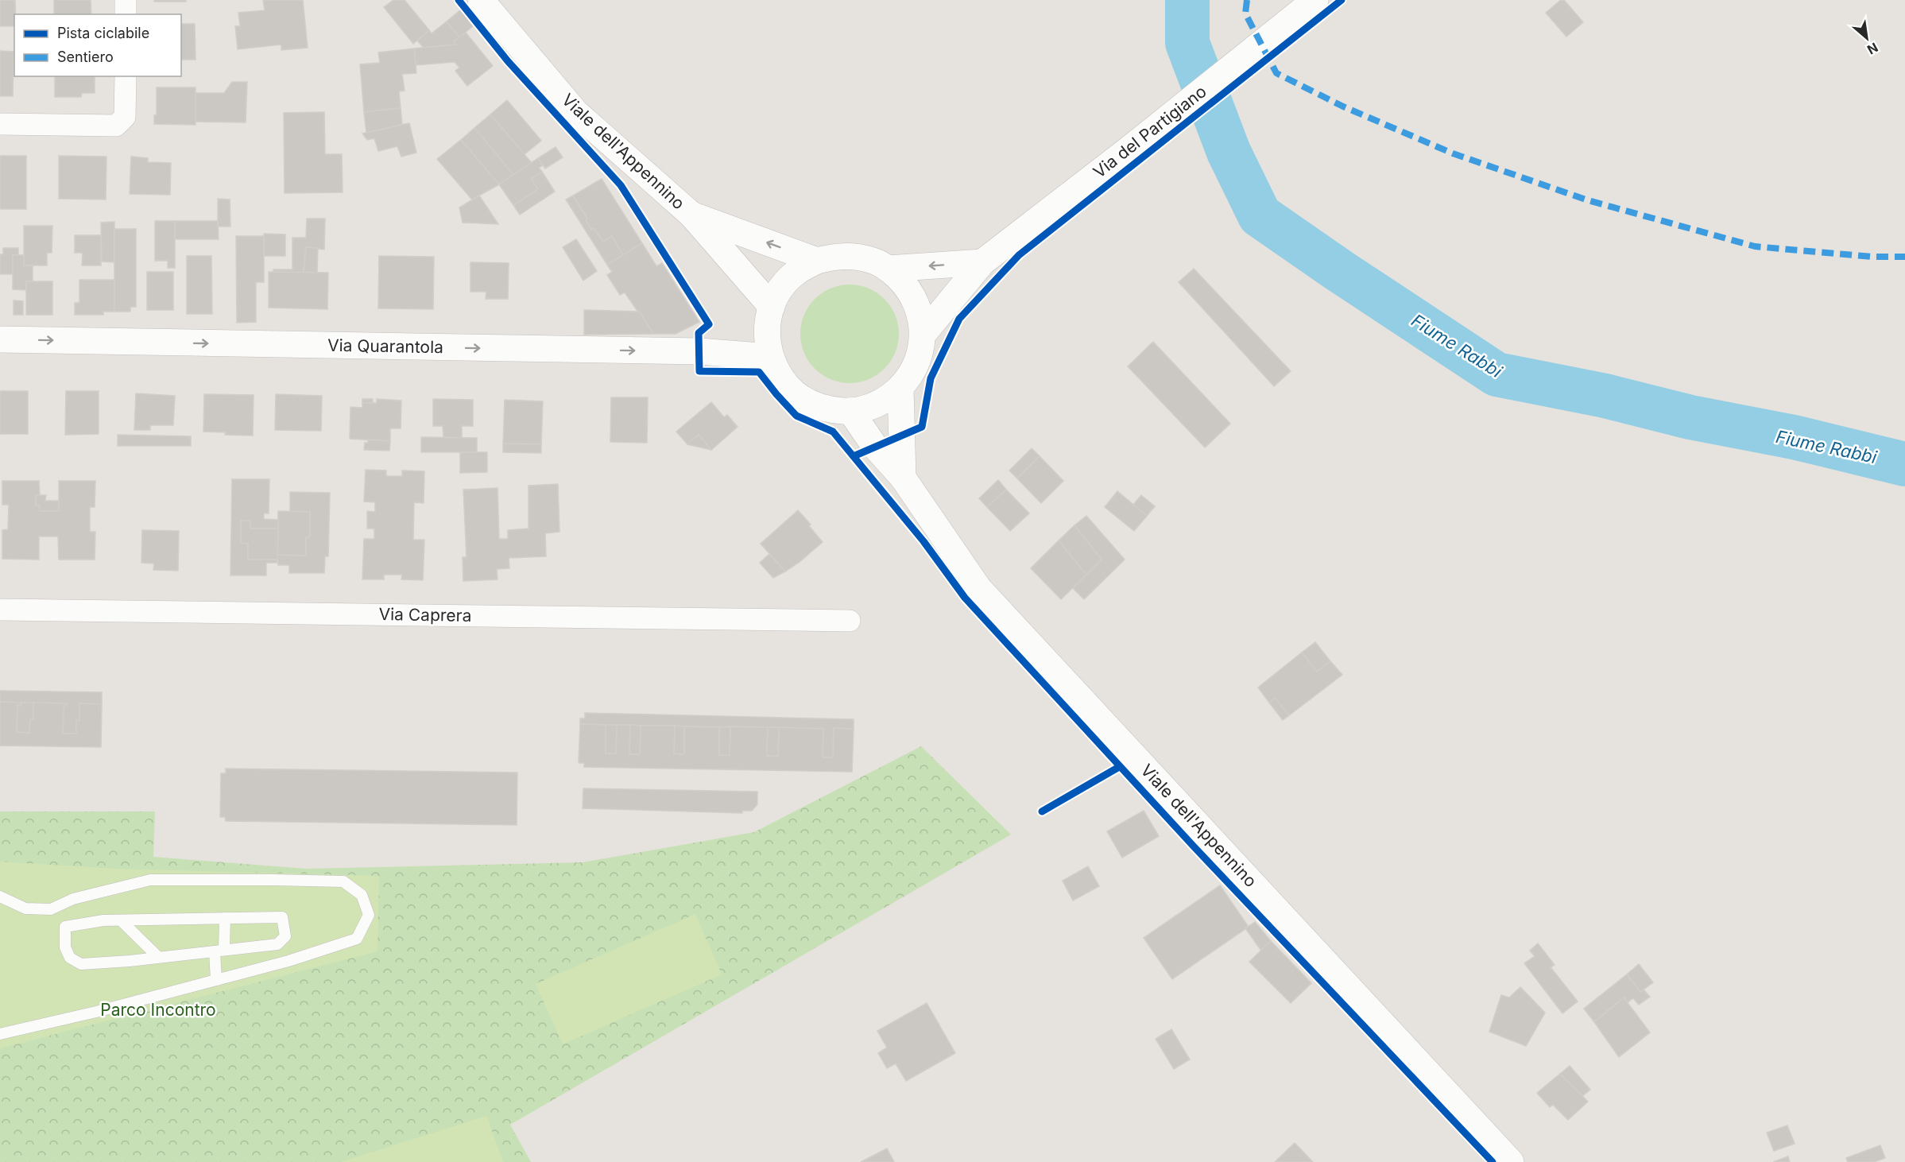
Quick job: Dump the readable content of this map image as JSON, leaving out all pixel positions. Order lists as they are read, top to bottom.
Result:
{
  "streets": {
    "main road": ["Via del Partigiano", "Viale dell'Appennino", "Via Quarantola"],
    "street": ["Via Caprera"]
  },
  "crossings": [
    ["Via del Partigiano", "Viale dell'Appennino"],
    ["Via del Partigiano", "Via Quarantola"],
    ["Viale dell'Appennino", "Via Quarantola"]
  ],
  "one_way": ["Via Quarantola"],
  "water": ["Fiume Rabbi"],
  "parks": ["Parco Incontro"],
  "legend": ["Pista ciclabile", "Sentiero"],
  "north": "bottom right"
}
